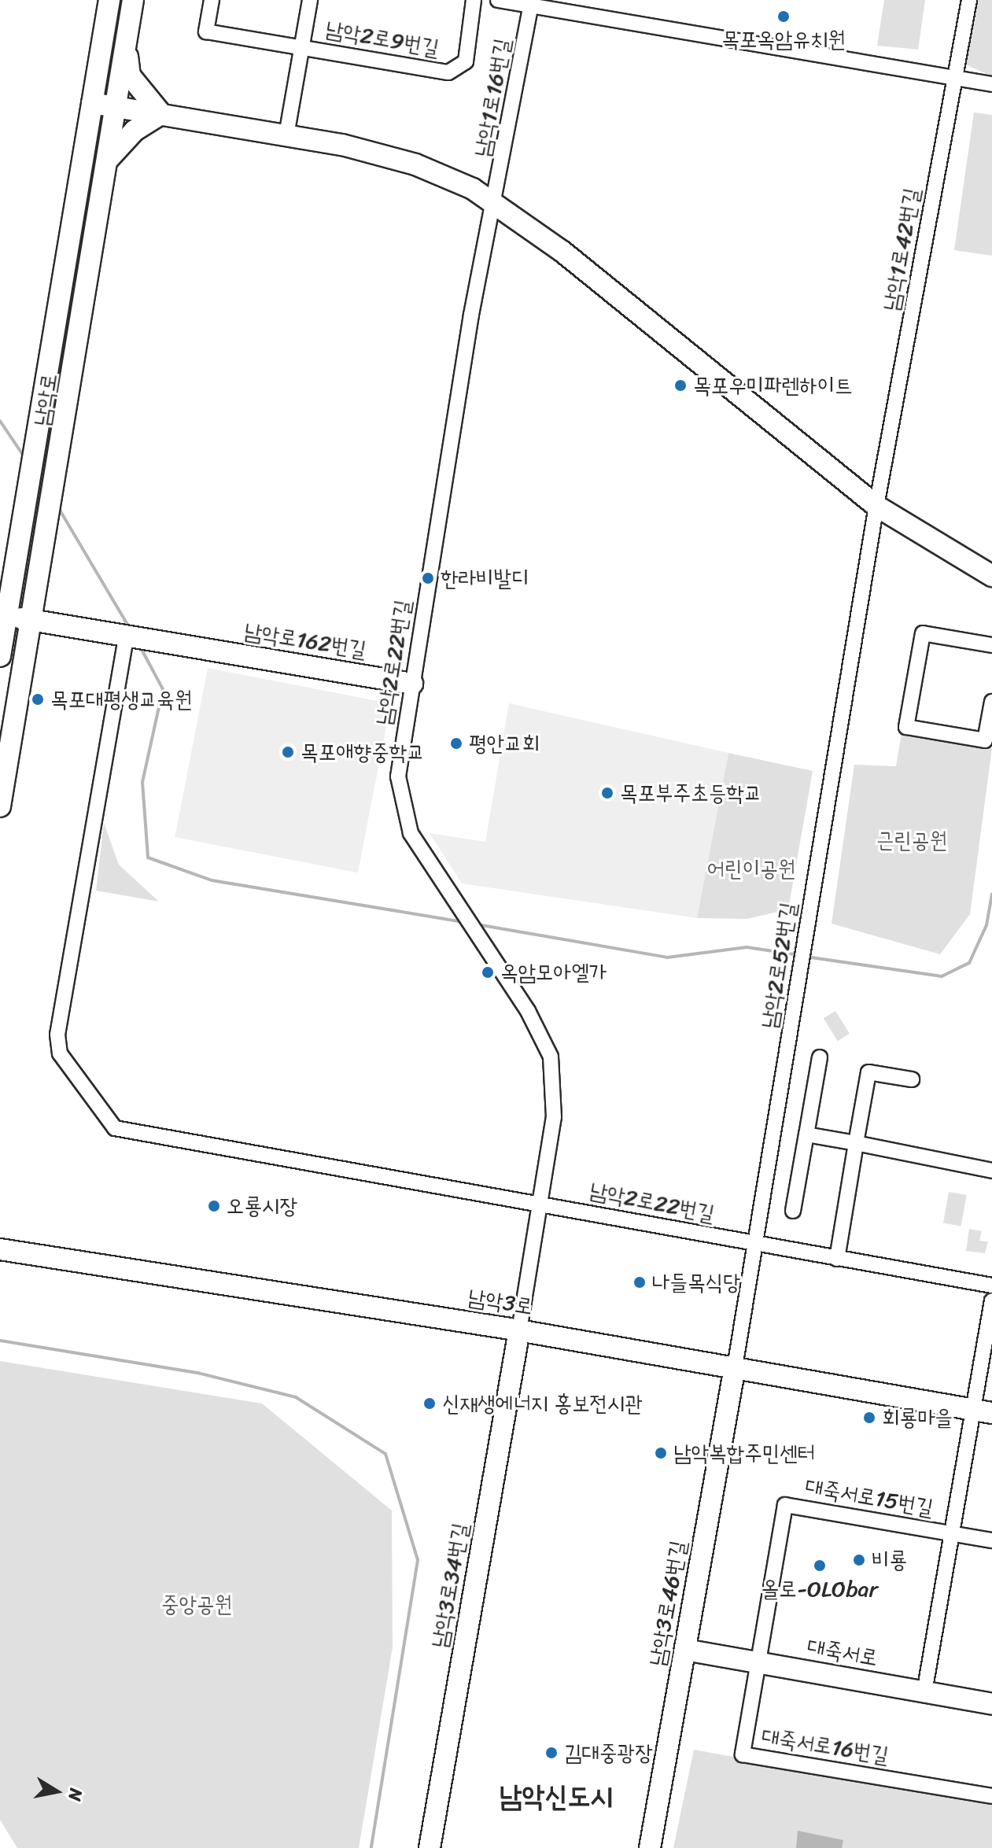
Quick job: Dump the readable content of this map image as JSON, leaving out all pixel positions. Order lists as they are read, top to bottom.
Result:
{
  "streets": {
    "street": [
      "남악2로9번길",
      "남악1로16번길",
      "남악1로42번길",
      "남악로",
      "남악로162번길",
      "남악2로22번길",
      "남악2로52번길",
      "남악3로",
      "대죽서로15번길",
      "남악3로34번길",
      "남악3로46번길",
      "대죽서로",
      "대죽서로16번길"
    ]
  },
  "crossings": [
    ["남악1로16번길", "남악2로22번길"],
    ["남악1로42번길", "남악2로52번길"],
    ["남악로162번길", "남악2로22번길"],
    ["남악2로22번길", "남악2로52번길"],
    ["남악2로22번길", "남악3로"],
    ["남악2로22번길", "남악3로34번길"],
    ["남악2로52번길", "남악3로"],
    ["남악2로52번길", "남악3로46번길"],
    ["남악3로", "남악3로34번길"],
    ["남악3로", "남악3로46번길"],
    ["대죽서로15번길", "대죽서로"],
    ["대죽서로15번길", "대죽서로16번길"],
    ["남악3로46번길", "대죽서로"],
    ["대죽서로", "대죽서로16번길"]
  ],
  "districts": ["남악신도시"],
  "parks": ["근린공원", "어린이공원", "중앙공원"],
  "places": [
    "목포옥암유치원",
    "목포우미파렌하이트",
    "한라비발디",
    "목포대평생교육원",
    "평안교회",
    "목포애향중학교",
    "목포부주초등학교",
    "옥암모아엘가",
    "오룡시장",
    "나들목식당",
    "신재생에너지 홍보전시관",
    "회룡마을",
    "남악복합주민센터",
    "비룡",
    "올로-OLObar",
    "김대중광장"
  ],
  "north": "right"
}
